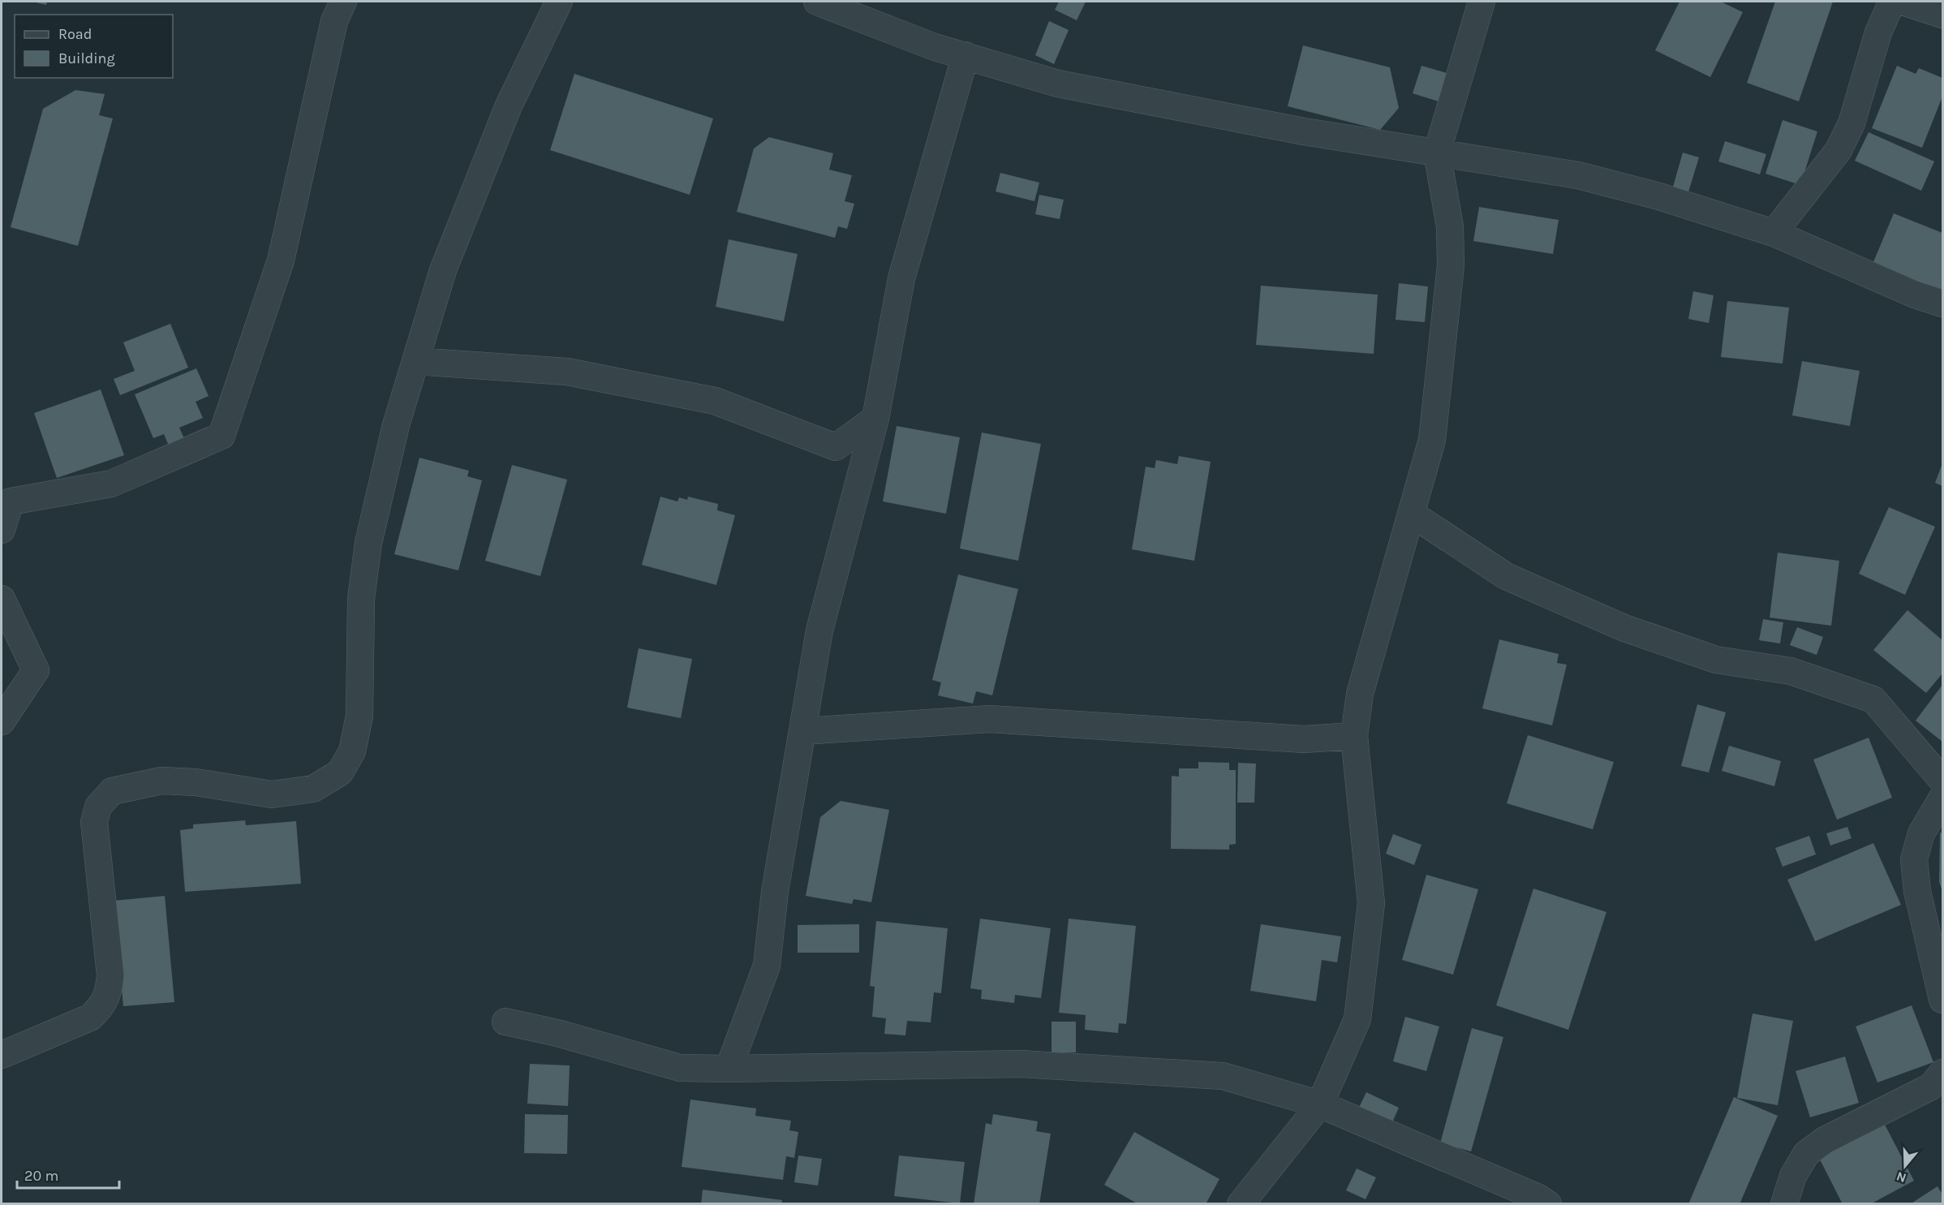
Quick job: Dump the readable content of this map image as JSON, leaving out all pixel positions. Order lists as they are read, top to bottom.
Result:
{
  "legend": ["Road", "Building"],
  "scale_bar": "20 m",
  "north": "bottom"
}
